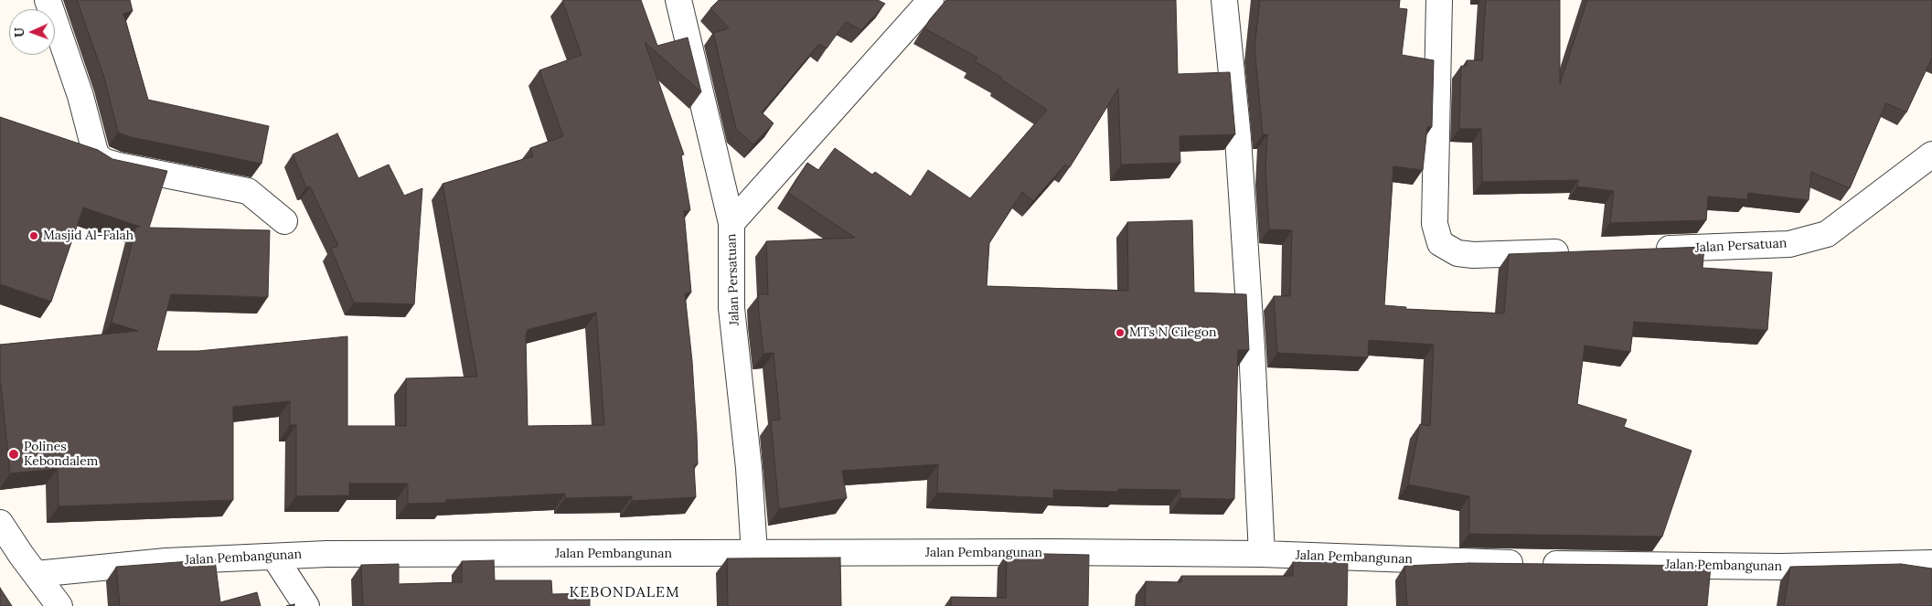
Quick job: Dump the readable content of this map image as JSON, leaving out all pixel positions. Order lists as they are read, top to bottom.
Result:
{
  "streets": {
    "street": ["Jalan Persatuan", "Jalan Pembangunan"]
  },
  "crossings": [
    ["Jalan Persatuan", "Jalan Pembangunan"]
  ],
  "districts": ["KEBONDALEM"],
  "places": ["Masjid Al-Falah", "MTs N Cilegon", "Polines Kebondalem"],
  "north": "left"
}
